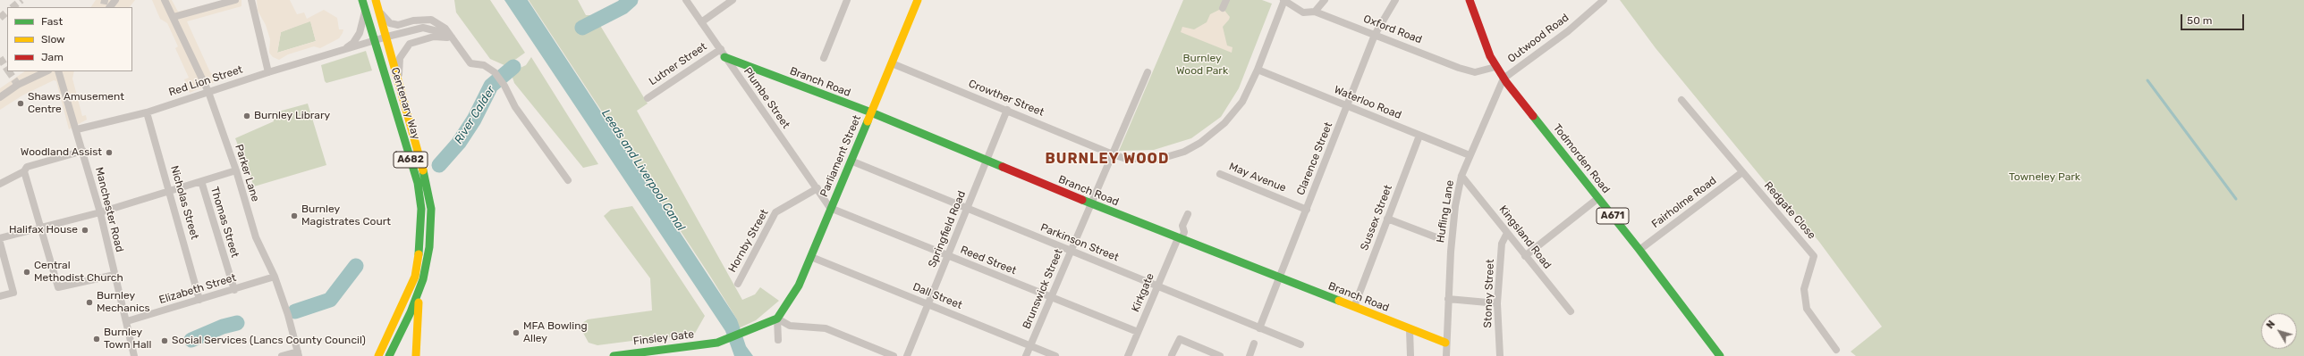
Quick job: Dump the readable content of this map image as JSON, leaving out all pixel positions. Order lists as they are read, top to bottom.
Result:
{
  "streets": {
    "main road": [
      "Branch Road",
      "Centenary Way",
      "Parliament Street",
      "Todmorden Road",
      "A682",
      "A671",
      "Finsley Gate"
    ],
    "street": [
      "Oxford Road",
      "Outwood Road",
      "Lutner Street",
      "Red Lion Street",
      "Plumbe Street",
      "Crowther Street",
      "Waterloo Road",
      "Clarence Street",
      "Parker Lane",
      "May Avenue",
      "Nicholas Street",
      "Fairholme Road",
      "Manchester Road",
      "Redgate Close",
      "Hufling Lane",
      "Sussex Street",
      "Thomas Street",
      "Springfield Road",
      "Kingsland Road",
      "Hornby Street",
      "Parkinson Street",
      "Reed Street",
      "Elizabeth Street",
      "Brunswick Street",
      "Kirkgate",
      "Stoney Street",
      "Dall Street"
    ]
  },
  "crossings": [
    ["Oxford Road", "Crowther Street"],
    ["Oxford Road", "Clarence Street"],
    ["Oxford Road", "Todmorden Road"],
    ["Outwood Road", "Todmorden Road"],
    ["Outwood Road", "Hufling Lane"],
    ["Lutner Street", "Plumbe Street"],
    ["Red Lion Street", "Centenary Way"],
    ["Red Lion Street", "Parker Lane"],
    ["Red Lion Street", "Nicholas Street"],
    ["Red Lion Street", "Manchester Road"],
    ["Branch Road", "Plumbe Street"],
    ["Branch Road", "Parliament Street"],
    ["Branch Road", "Clarence Street"],
    ["Branch Road", "Hufling Lane"],
    ["Branch Road", "Sussex Street"],
    ["Branch Road", "Springfield Road"],
    ["Branch Road", "Brunswick Street"],
    ["Branch Road", "Kirkgate"],
    ["Plumbe Street", "Parliament Street"],
    ["Plumbe Street", "Hornby Street"],
    ["Plumbe Street", "Reed Street"],
    ["Crowther Street", "Waterloo Road"],
    ["Crowther Street", "Parliament Street"],
    ["Crowther Street", "Springfield Road"],
    ["Crowther Street", "Brunswick Street"],
    ["Waterloo Road", "Clarence Street"],
    ["Waterloo Road", "Hufling Lane"],
    ["Waterloo Road", "Sussex Street"],
    ["Centenary Way", "A682"],
    ["Parliament Street", "Parkinson Street"],
    ["Parliament Street", "Reed Street"],
    ["Parliament Street", "Dall Street"],
    ["Parliament Street", "Finsley Gate"],
    ["Clarence Street", "May Avenue"],
    ["Clarence Street", "Parkinson Street"],
    ["Todmorden Road", "Fairholme Road"],
    ["Todmorden Road", "Hufling Lane"],
    ["Parker Lane", "Elizabeth Street"],
    ["Nicholas Street", "Elizabeth Street"],
    ["Fairholme Road", "Redgate Close"],
    ["Manchester Road", "Elizabeth Street"],
    ["Hufling Lane", "Kingsland Road"],
    ["Thomas Street", "Elizabeth Street"],
    ["Springfield Road", "Parkinson Street"],
    ["Springfield Road", "Reed Street"],
    ["Springfield Road", "Dall Street"],
    ["Kingsland Road", "Stoney Street"],
    ["Parkinson Street", "Brunswick Street"],
    ["Parkinson Street", "Kirkgate"],
    ["Reed Street", "Brunswick Street"],
    ["Reed Street", "Kirkgate"],
    ["Brunswick Street", "Dall Street"]
  ],
  "districts": ["BURNLEY WOOD"],
  "water": ["River Calder", "Leeds and Liverpool Canal"],
  "parks": ["Burnley Wood Park", "Towneley Park"],
  "places": [
    "Shaws Amusement Centre",
    "Burnley Library",
    "Woodland Assist",
    "Burnley Magistrates Court",
    "Halifax House",
    "Central Methodist Church",
    "Burnley Mechanics",
    "MFA Bowling Alley",
    "Burnley Town Hall",
    "Social Services (Lancs County Council)"
  ],
  "legend": ["Fast", "Slow", "Jam"],
  "scale_bar": "50 m",
  "north": "top left"
}
